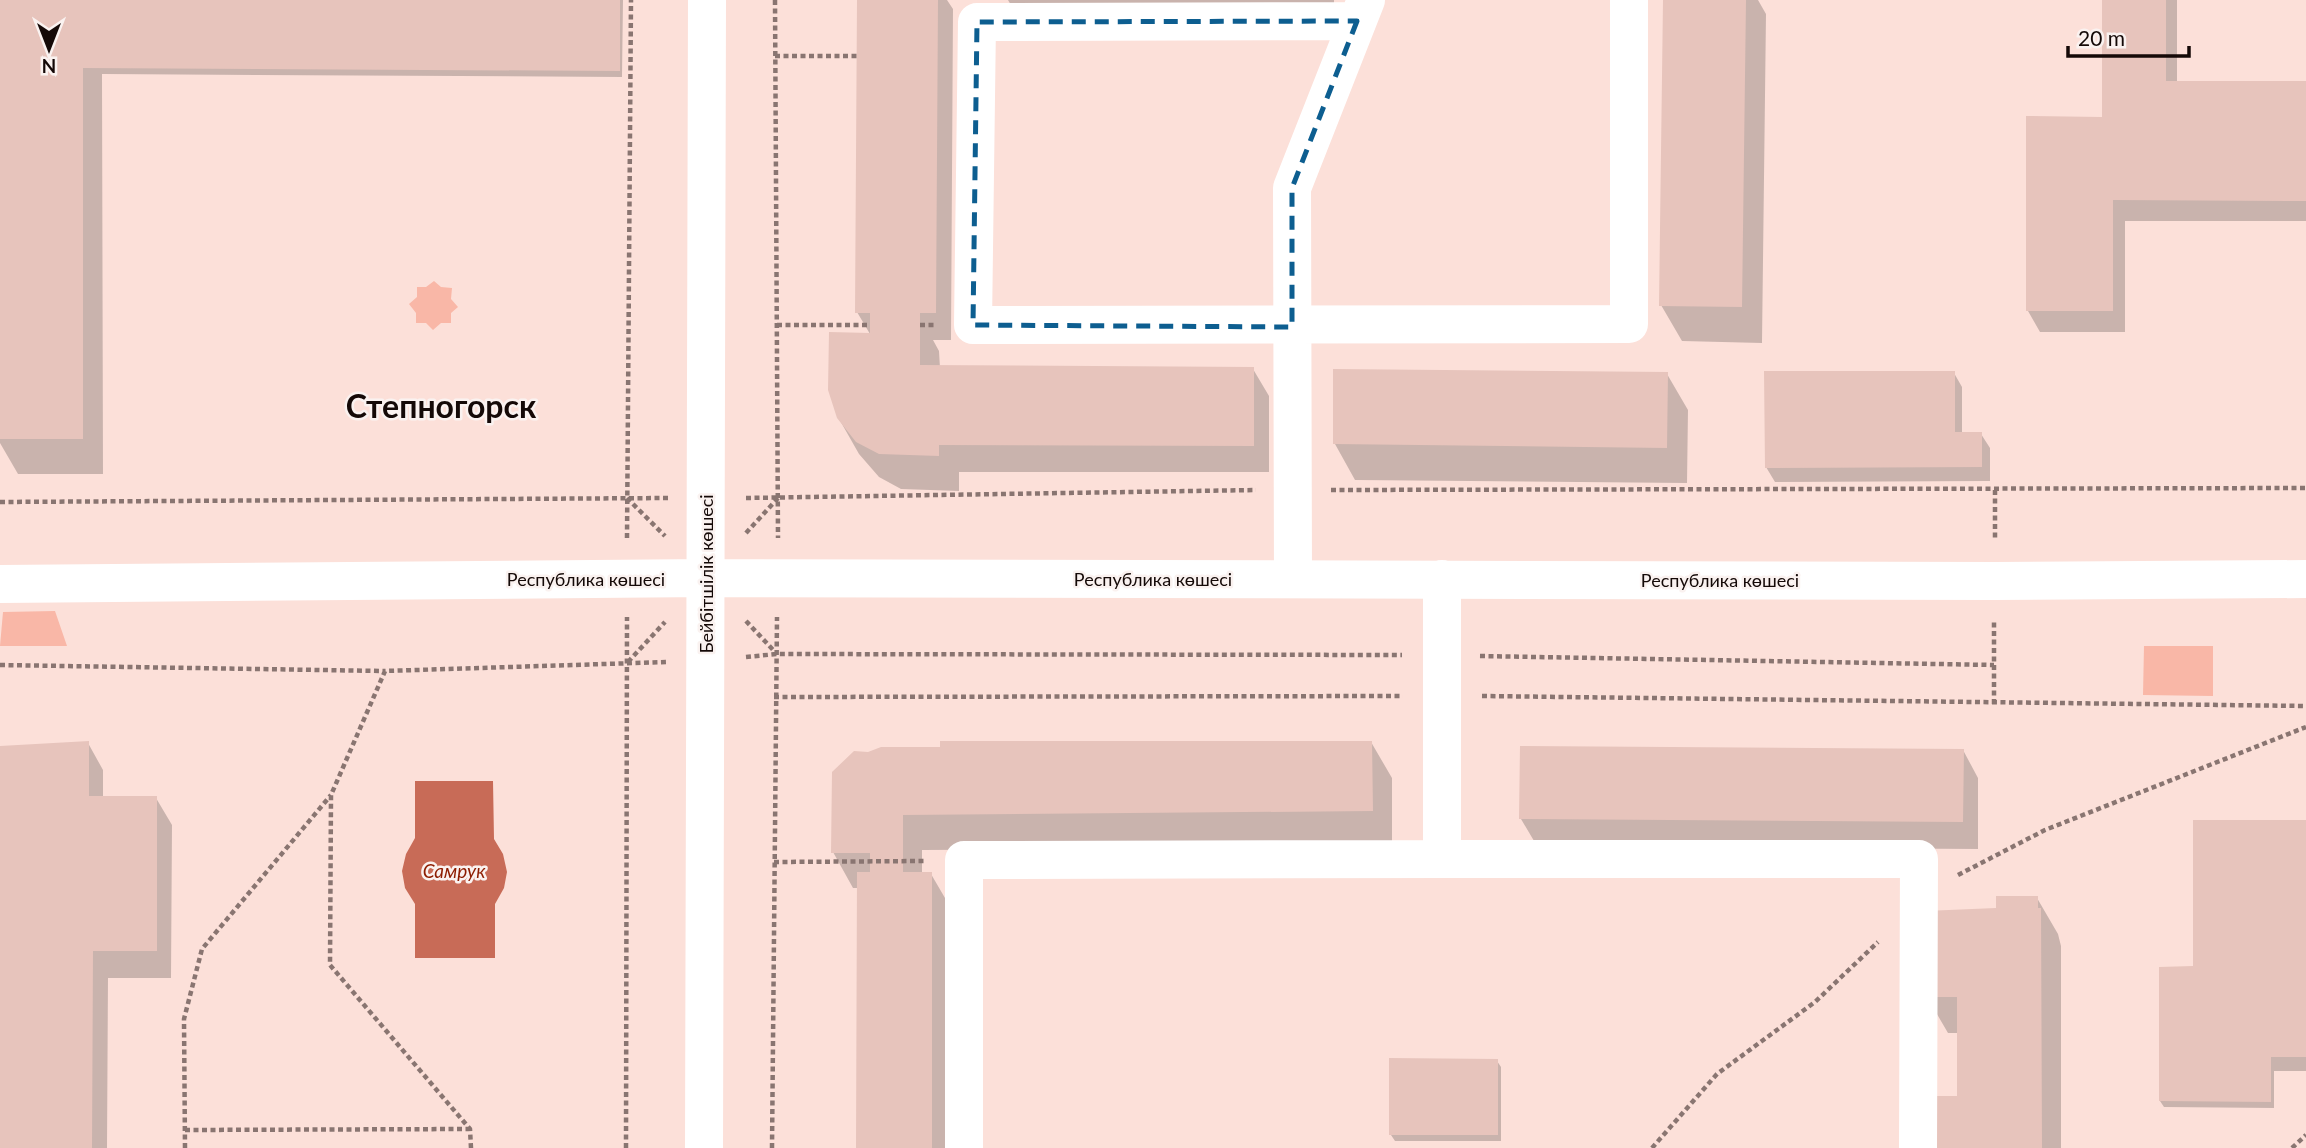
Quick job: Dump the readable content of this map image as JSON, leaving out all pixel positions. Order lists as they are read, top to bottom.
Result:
{
  "streets": {
    "street": ["Бейбітшілік көшесі", "Республика көшесі"]
  },
  "crossings": [
    ["Бейбітшілік көшесі", "Республика көшесі"]
  ],
  "districts": ["Степногорск"],
  "water": ["Самрук"],
  "scale_bar": "20 m",
  "north": "bottom"
}
